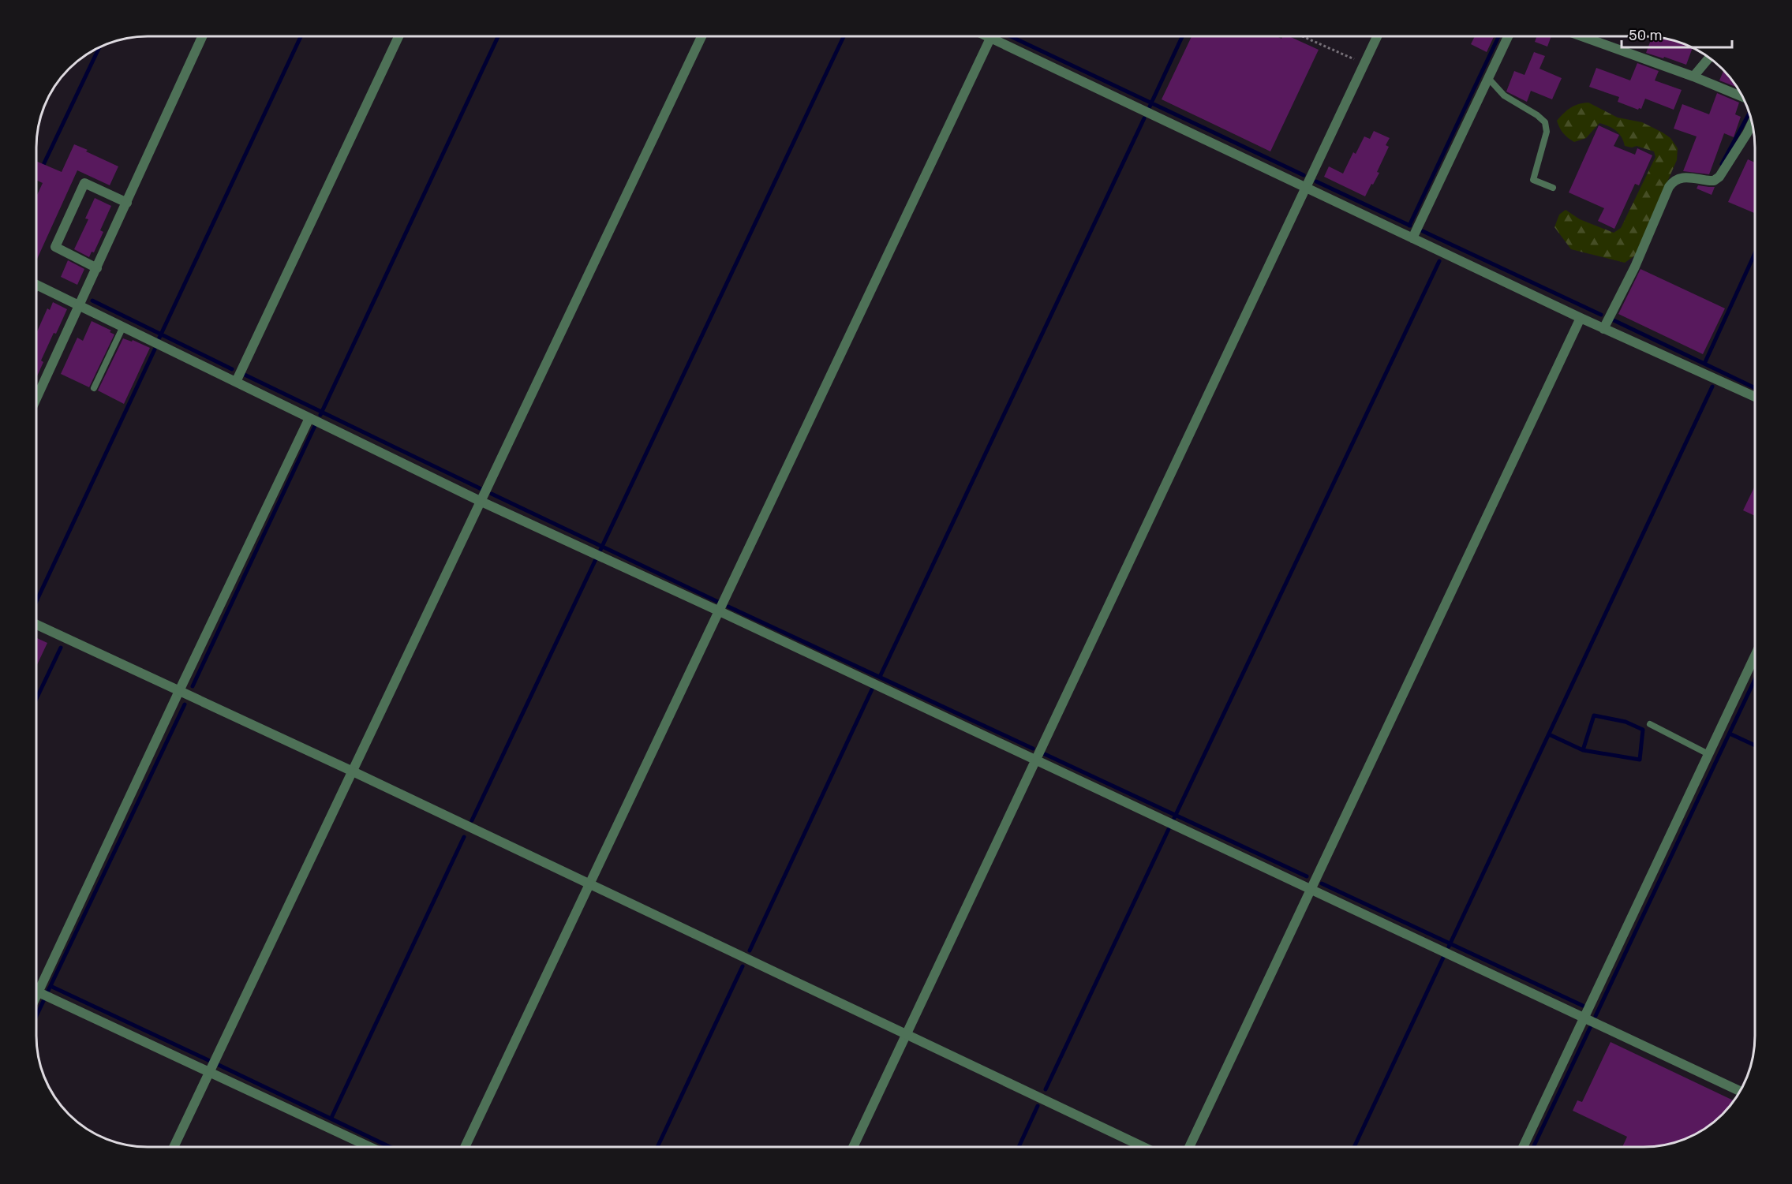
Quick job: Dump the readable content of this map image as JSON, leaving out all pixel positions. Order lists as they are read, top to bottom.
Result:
{
  "scale_bar": "50 m"
}
